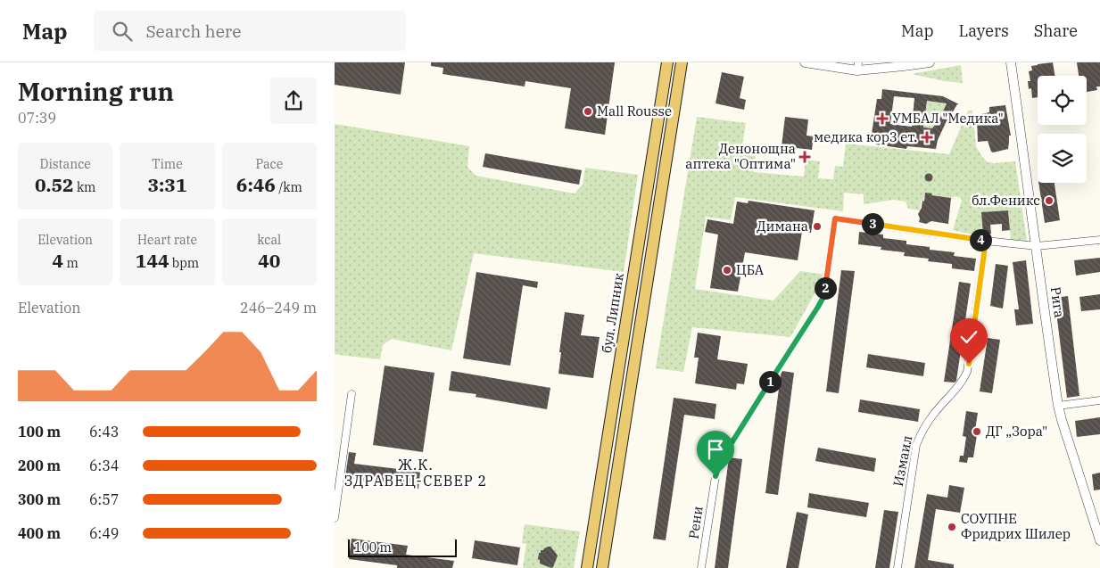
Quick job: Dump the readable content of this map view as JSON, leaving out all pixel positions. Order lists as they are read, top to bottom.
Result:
{
  "streets": {
    "main road": ["бул. Липник"],
    "street": ["Рига", "Измаил", "Рени"]
  },
  "crossings": [
    ["Измаил", "Рени"]
  ],
  "districts": ["Ж.К. ЗДРАВЕЦ-СЕВЕР 2"],
  "places": {
    "other": [
      "Mall Rousse",
      "бл.Феникс",
      "Димана",
      "ЦБА",
      "ДГ „Зора\"",
      "СОУПНЕ Фридрих Шилер"
    ],
    "health": ["УМБАЛ \"Медика\"", "медика кор3 ет.", "Денонощна аптека \"Оптима\""]
  },
  "scale_bar": "100 m",
  "page": {
    "header": "Map",
    "search": "Search here",
    "nav": ["Map", "Layers", "Share"],
    "heading": ["Morning run", "07:39"],
    "stats": [
      ["Distance", "0.52 km"],
      ["Time", "3:31"],
      ["Pace", "6:46 /km"],
      ["Elevation", "4 m"],
      ["Heart rate", "144 bpm"],
      ["kcal", "40"]
    ],
    "pins": [
      "3",
      "4",
      "2",
      "1"
    ],
    "chart": ["Elevation", "246–249 m"],
    "list": [
      {
        "name": "100 m",
        "note": "6:43"
      },
      {
        "name": "200 m",
        "note": "6:34"
      },
      {
        "name": "300 m",
        "note": "6:57"
      },
      {
        "name": "400 m",
        "note": "6:49"
      }
    ],
    "scale": "100 m"
  }
}
